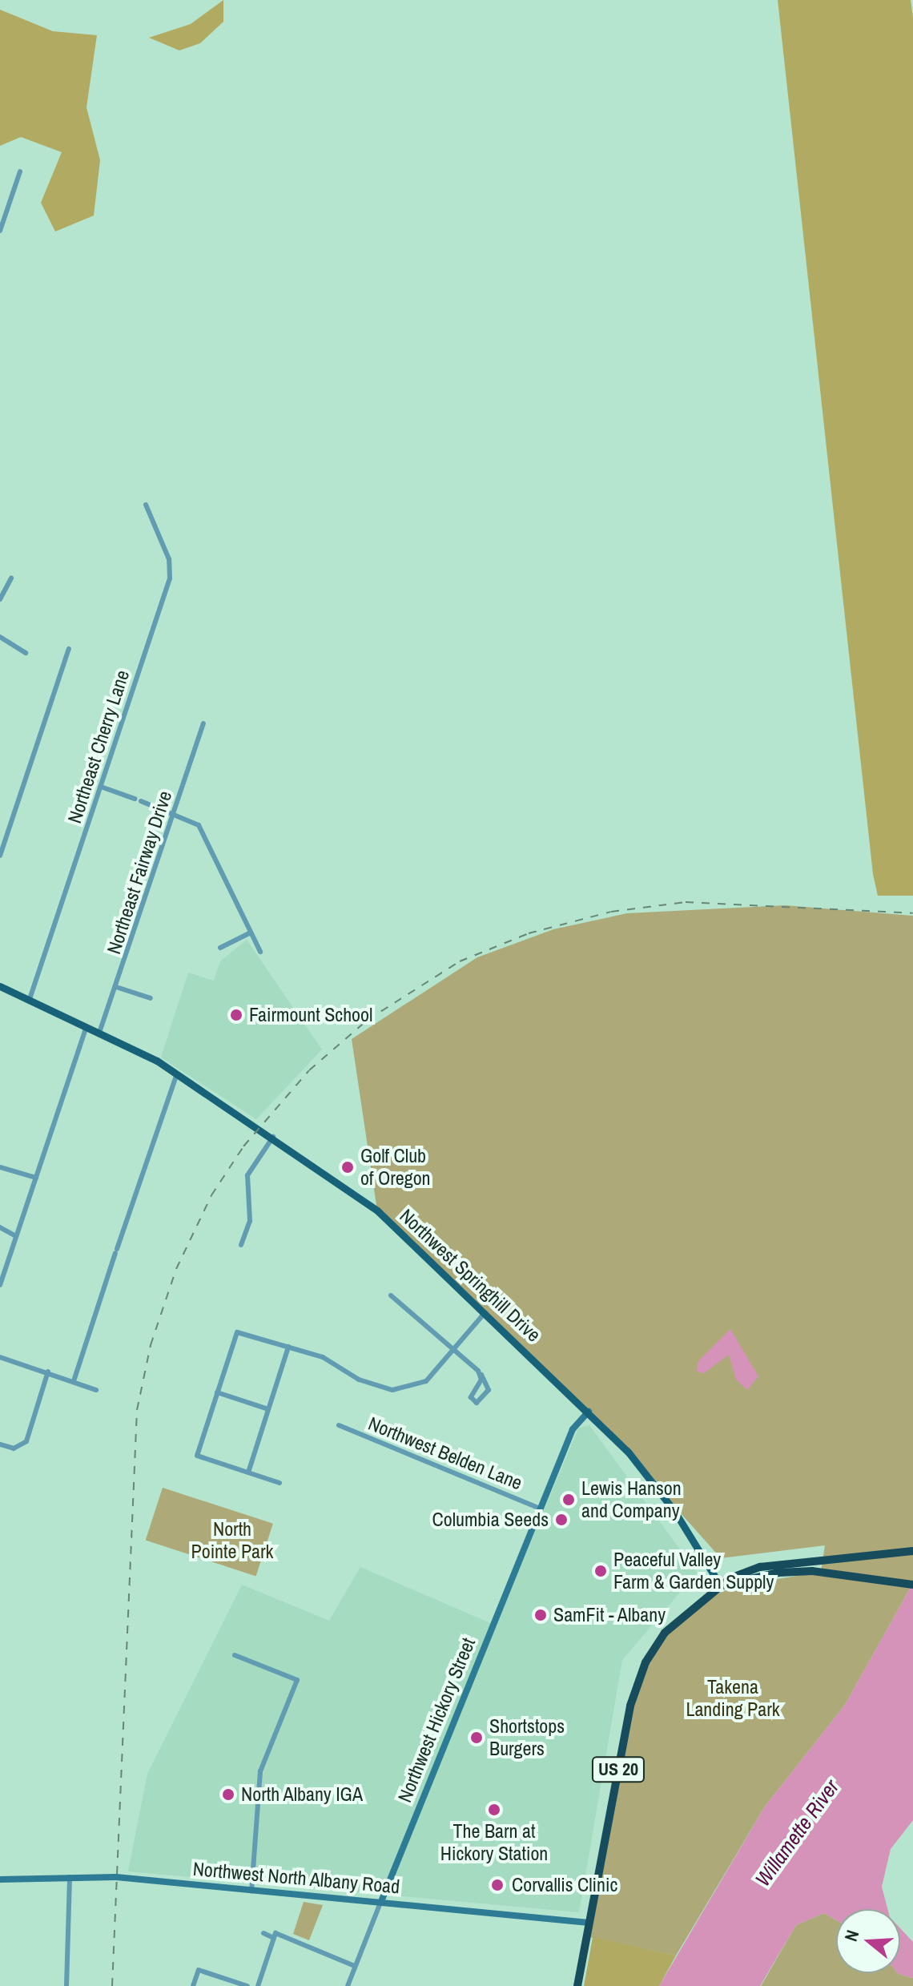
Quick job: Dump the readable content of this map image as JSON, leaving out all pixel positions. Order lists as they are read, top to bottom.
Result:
{
  "streets": {
    "highway": ["US 20"],
    "main road": ["Northwest Springhill Drive", "Northwest Hickory Street", "Northwest North Albany Road"],
    "street": ["Northeast Cherry Lane", "Northeast Fairway Drive", "Northwest Belden Lane"]
  },
  "crossings": [
    ["Northeast Cherry Lane", "Northwest Springhill Drive"],
    ["Northeast Fairway Drive", "Northwest Springhill Drive"],
    ["Northwest Springhill Drive", "Northwest Hickory Street"],
    ["Northwest Springhill Drive", "US 20"],
    ["Northwest Belden Lane", "Northwest Hickory Street"],
    ["Northwest Hickory Street", "Northwest North Albany Road"],
    ["US 20", "Northwest North Albany Road"]
  ],
  "water": ["Willamette River"],
  "parks": ["North Pointe Park", "Takena Landing Park"],
  "places": [
    "Fairmount School",
    "Golf Club of Oregon",
    "Lewis Hanson and Company",
    "Columbia Seeds",
    "Peaceful Valley Farm & Garden Supply",
    "SamFit - Albany",
    "Shortstops Burgers",
    "North Albany IGA",
    "The Barn at Hickory Station",
    "Corvallis Clinic"
  ],
  "north": "left"
}
